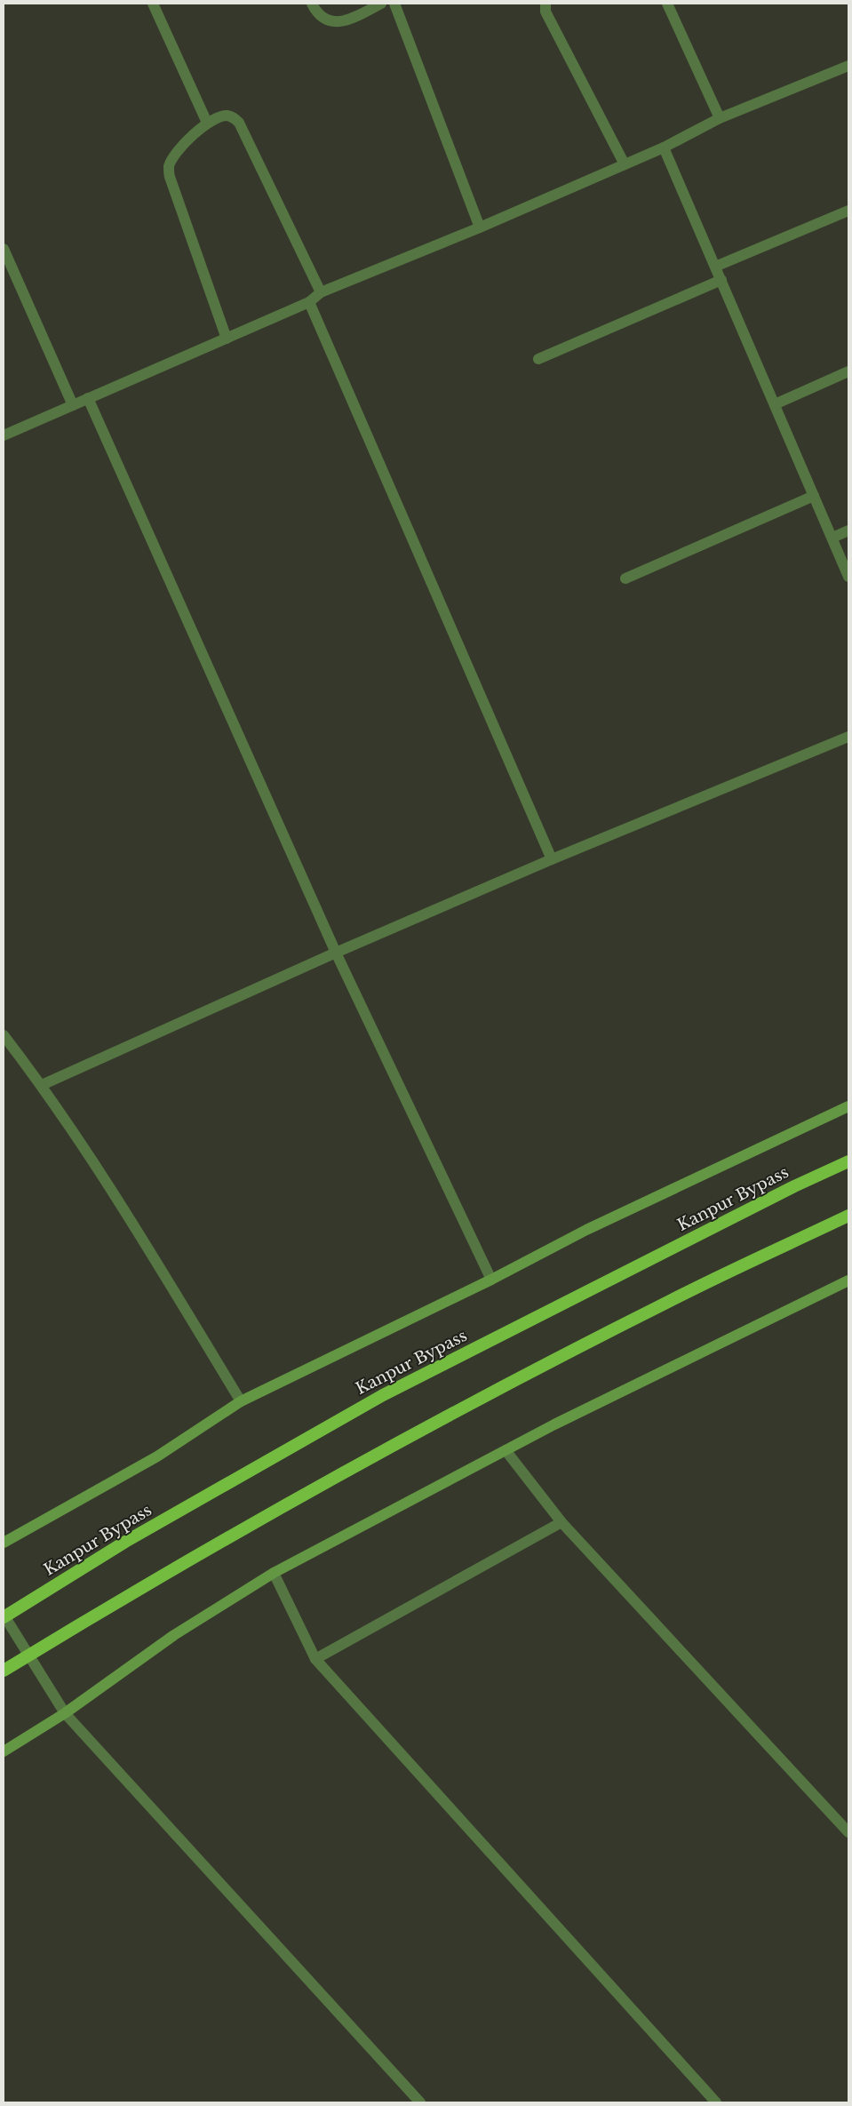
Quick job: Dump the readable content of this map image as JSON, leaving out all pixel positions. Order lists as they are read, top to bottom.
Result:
{
  "streets": {
    "highway": ["Kanpur Bypass"]
  }
}
